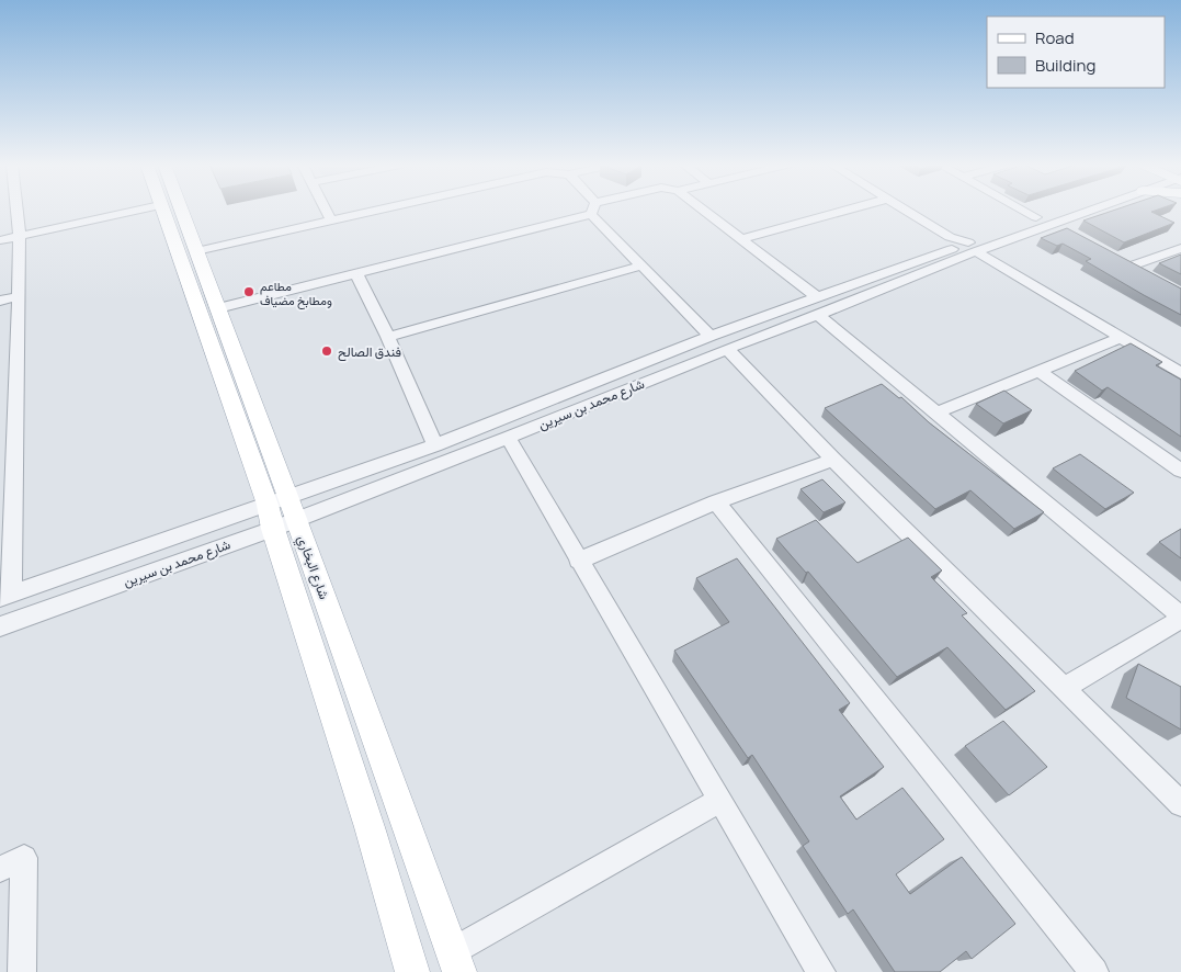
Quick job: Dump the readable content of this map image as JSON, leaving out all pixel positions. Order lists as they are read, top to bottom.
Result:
{
  "streets": {
    "main road": ["شارع البخاري"],
    "street": ["شارع محمد بن سيرين"]
  },
  "crossings": [
    ["شارع محمد بن سيرين", "شارع البخاري"]
  ],
  "places": ["مطاعم ومطابخ مضياف", "فندق الصالح"],
  "legend": ["Road", "Building"]
}
